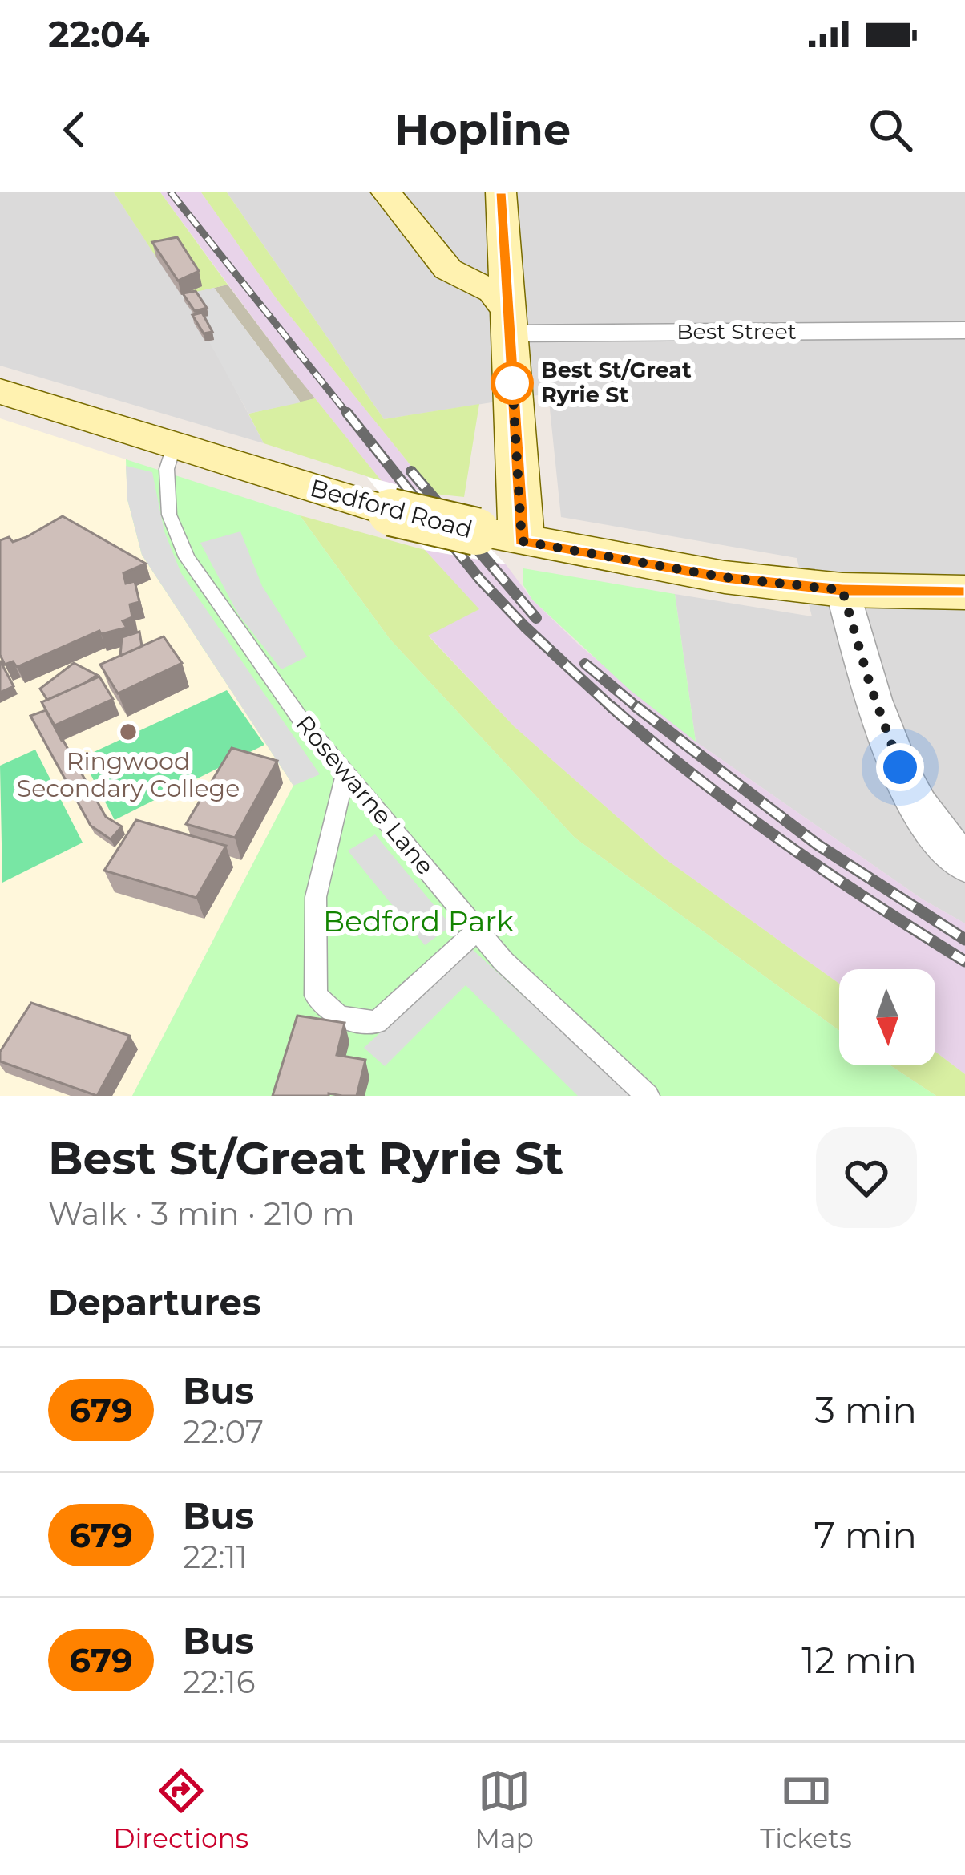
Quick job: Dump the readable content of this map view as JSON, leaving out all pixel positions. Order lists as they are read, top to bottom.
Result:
{
  "streets": {
    "main road": ["Bedford Road"],
    "street": ["Best Street"],
    "lane": ["Rosewarne Lane"]
  },
  "crossings": [
    ["Bedford Road", "Rosewarne Lane"]
  ],
  "parks": ["Bedford Park"],
  "places": ["Best St/Great Ryrie St", "Ringwood Secondary College"],
  "lines": ["bus line 679"],
  "north": "bottom",
  "page": {
    "status": "22:04",
    "header": "Hopline",
    "heading": [
      ["Best St/Great Ryrie St", "Walk · 3 min · 210 m"],
      "Departures"
    ],
    "list": [
      {
        "mark": "679",
        "name": "Bus",
        "note": "22:07",
        "value": "3 min"
      },
      {
        "mark": "679",
        "name": "Bus",
        "note": "22:11",
        "value": "7 min"
      },
      {
        "mark": "679",
        "name": "Bus",
        "note": "22:16",
        "value": "12 min"
      }
    ],
    "tabs": ["Directions", "Map", "Tickets"]
  }
}
